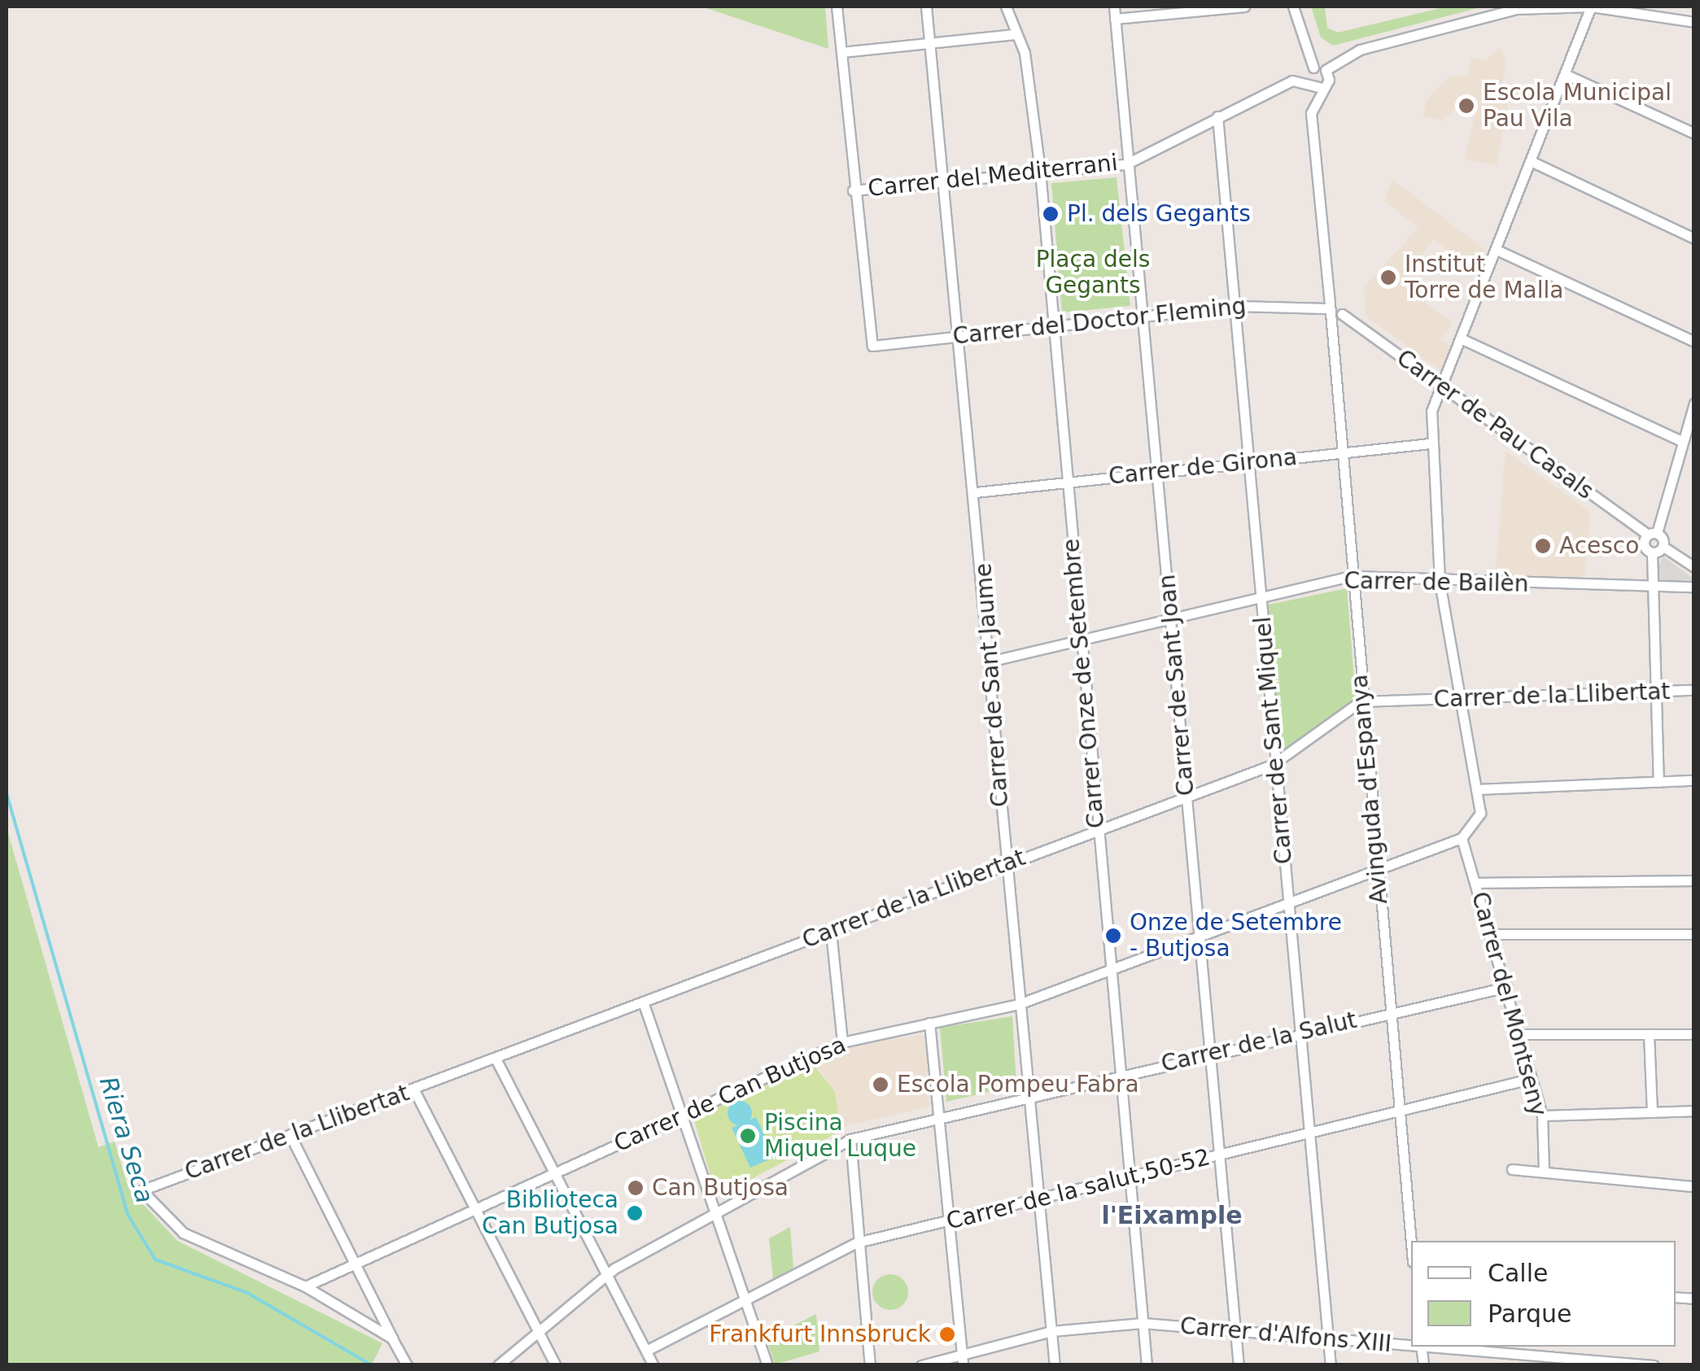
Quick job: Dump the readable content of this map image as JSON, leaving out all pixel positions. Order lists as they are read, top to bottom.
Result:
{
  "streets": {
    "street": [
      "Carrer del Mediterrani",
      "Carrer del Doctor Fleming",
      "Carrer de Pau Casals",
      "Carrer de Girona",
      "Carrer de Bailèn",
      "Carrer Onze de Setembre",
      "Carrer de Sant Jaume",
      "Carrer de Sant Joan",
      "Carrer de la Llibertat",
      "Carrer de Sant Miquel",
      "Avinguda d'Espanya",
      "Carrer del Montseny",
      "Carrer de la Salut",
      "Carrer de Can Butjosa",
      "Carrer de la salut,50-52",
      "Carrer d'Alfons XIII"
    ]
  },
  "crossings": [
    ["Carrer del Mediterrani", "Carrer del Doctor Fleming"],
    ["Carrer del Mediterrani", "Carrer Onze de Setembre"],
    ["Carrer del Mediterrani", "Carrer de Sant Jaume"],
    ["Carrer del Mediterrani", "Carrer de Sant Joan"],
    ["Carrer del Mediterrani", "Carrer de Sant Miquel"],
    ["Carrer del Doctor Fleming", "Carrer de Pau Casals"],
    ["Carrer del Doctor Fleming", "Carrer Onze de Setembre"],
    ["Carrer del Doctor Fleming", "Carrer de Sant Jaume"],
    ["Carrer del Doctor Fleming", "Carrer de Sant Joan"],
    ["Carrer del Doctor Fleming", "Carrer de Sant Miquel"],
    ["Carrer del Doctor Fleming", "Avinguda d'Espanya"],
    ["Carrer de Pau Casals", "Avinguda d'Espanya"],
    ["Carrer de Girona", "Carrer Onze de Setembre"],
    ["Carrer de Girona", "Carrer de Sant Jaume"],
    ["Carrer de Girona", "Carrer de Sant Joan"],
    ["Carrer de Girona", "Carrer de Sant Miquel"],
    ["Carrer de Girona", "Avinguda d'Espanya"],
    ["Carrer de Bailèn", "Carrer Onze de Setembre"],
    ["Carrer de Bailèn", "Carrer de Sant Jaume"],
    ["Carrer de Bailèn", "Carrer de Sant Joan"],
    ["Carrer de Bailèn", "Carrer de Sant Miquel"],
    ["Carrer de Bailèn", "Avinguda d'Espanya"],
    ["Carrer Onze de Setembre", "Carrer de la Llibertat"],
    ["Carrer Onze de Setembre", "Carrer de la Salut"],
    ["Carrer Onze de Setembre", "Carrer de Can Butjosa"],
    ["Carrer Onze de Setembre", "Carrer de la salut,50-52"],
    ["Carrer Onze de Setembre", "Carrer d'Alfons XIII"],
    ["Carrer de Sant Jaume", "Carrer de la Llibertat"],
    ["Carrer de Sant Jaume", "Carrer de la Salut"],
    ["Carrer de Sant Jaume", "Carrer de Can Butjosa"],
    ["Carrer de Sant Jaume", "Carrer de la salut,50-52"],
    ["Carrer de Sant Jaume", "Carrer d'Alfons XIII"],
    ["Carrer de Sant Joan", "Carrer de la Llibertat"],
    ["Carrer de Sant Joan", "Carrer de la Salut"],
    ["Carrer de Sant Joan", "Carrer de Can Butjosa"],
    ["Carrer de Sant Joan", "Carrer de la salut,50-52"],
    ["Carrer de Sant Joan", "Carrer d'Alfons XIII"],
    ["Carrer de la Llibertat", "Carrer de Sant Miquel"],
    ["Carrer de la Llibertat", "Avinguda d'Espanya"],
    ["Carrer de la Llibertat", "Carrer de Can Butjosa"],
    ["Carrer de Sant Miquel", "Carrer de la Salut"],
    ["Carrer de Sant Miquel", "Carrer de Can Butjosa"],
    ["Carrer de Sant Miquel", "Carrer de la salut,50-52"],
    ["Carrer de Sant Miquel", "Carrer d'Alfons XIII"],
    ["Avinguda d'Espanya", "Carrer de la Salut"],
    ["Avinguda d'Espanya", "Carrer de Can Butjosa"],
    ["Avinguda d'Espanya", "Carrer de la salut,50-52"],
    ["Carrer del Montseny", "Carrer de la Salut"],
    ["Carrer del Montseny", "Carrer de Can Butjosa"],
    ["Carrer del Montseny", "Carrer de la salut,50-52"]
  ],
  "districts": ["l'Eixample"],
  "water": ["Riera Seca"],
  "parks": ["Plaça dels Gegants"],
  "places": [
    "Escola Municipal Pau Vila",
    "Pl. dels Gegants",
    "Institut Torre de Malla",
    "Acesco",
    "Onze de Setembre - Butjosa",
    "Escola Pompeu Fabra",
    "Piscina Miquel Luque",
    "Can Butjosa",
    "Biblioteca Can Butjosa",
    "Frankfurt Innsbruck"
  ],
  "legend": ["Calle", "Parque"]
}
